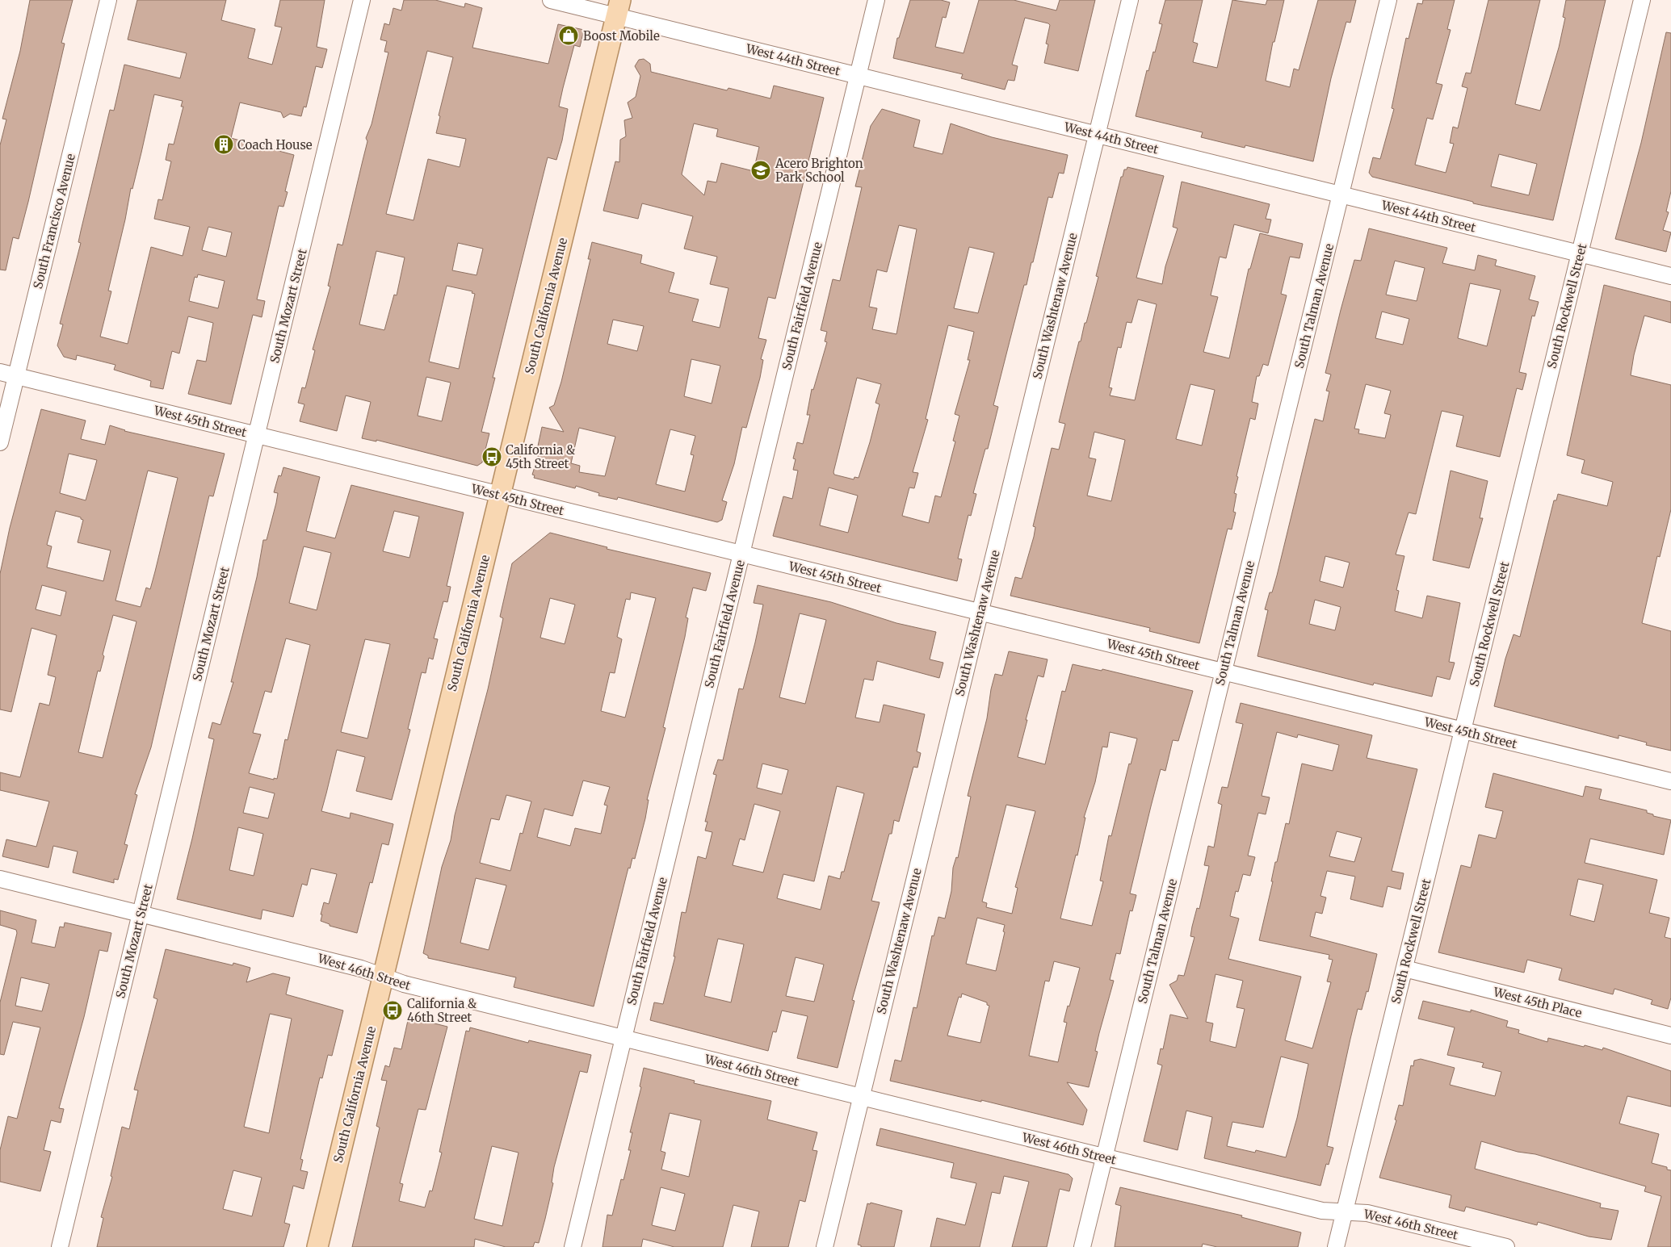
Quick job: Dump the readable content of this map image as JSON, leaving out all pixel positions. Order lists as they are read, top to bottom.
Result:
{
  "streets": {
    "main road": ["South California Avenue"],
    "street": [
      "West 44th Street",
      "South Francisco Avenue",
      "South Mozart Street",
      "South Fairfield Avenue",
      "South Washtenaw Avenue",
      "South Talman Avenue",
      "South Rockwell Street",
      "West 45th Street",
      "West 46th Street",
      "West 45th Place"
    ]
  },
  "crossings": [
    ["West 44th Street", "South California Avenue"],
    ["West 44th Street", "South Fairfield Avenue"],
    ["West 44th Street", "South Washtenaw Avenue"],
    ["West 44th Street", "South Talman Avenue"],
    ["West 44th Street", "South Rockwell Street"],
    ["South Francisco Avenue", "West 45th Street"],
    ["South Mozart Street", "West 45th Street"],
    ["South Mozart Street", "West 46th Street"],
    ["South California Avenue", "West 45th Street"],
    ["South California Avenue", "West 46th Street"],
    ["South Fairfield Avenue", "West 45th Street"],
    ["South Fairfield Avenue", "West 46th Street"],
    ["South Washtenaw Avenue", "West 45th Street"],
    ["South Washtenaw Avenue", "West 46th Street"],
    ["South Talman Avenue", "West 45th Street"],
    ["South Talman Avenue", "West 46th Street"],
    ["South Rockwell Street", "West 45th Street"],
    ["South Rockwell Street", "West 46th Street"],
    ["South Rockwell Street", "West 45th Place"]
  ],
  "places": {
    "shop": ["Boost Mobile"],
    "building": ["Coach House"],
    "school or university": ["Acero Brighton Park School"],
    "bus stop": ["California & 45th Street", "California & 46th Street"]
  }
}
